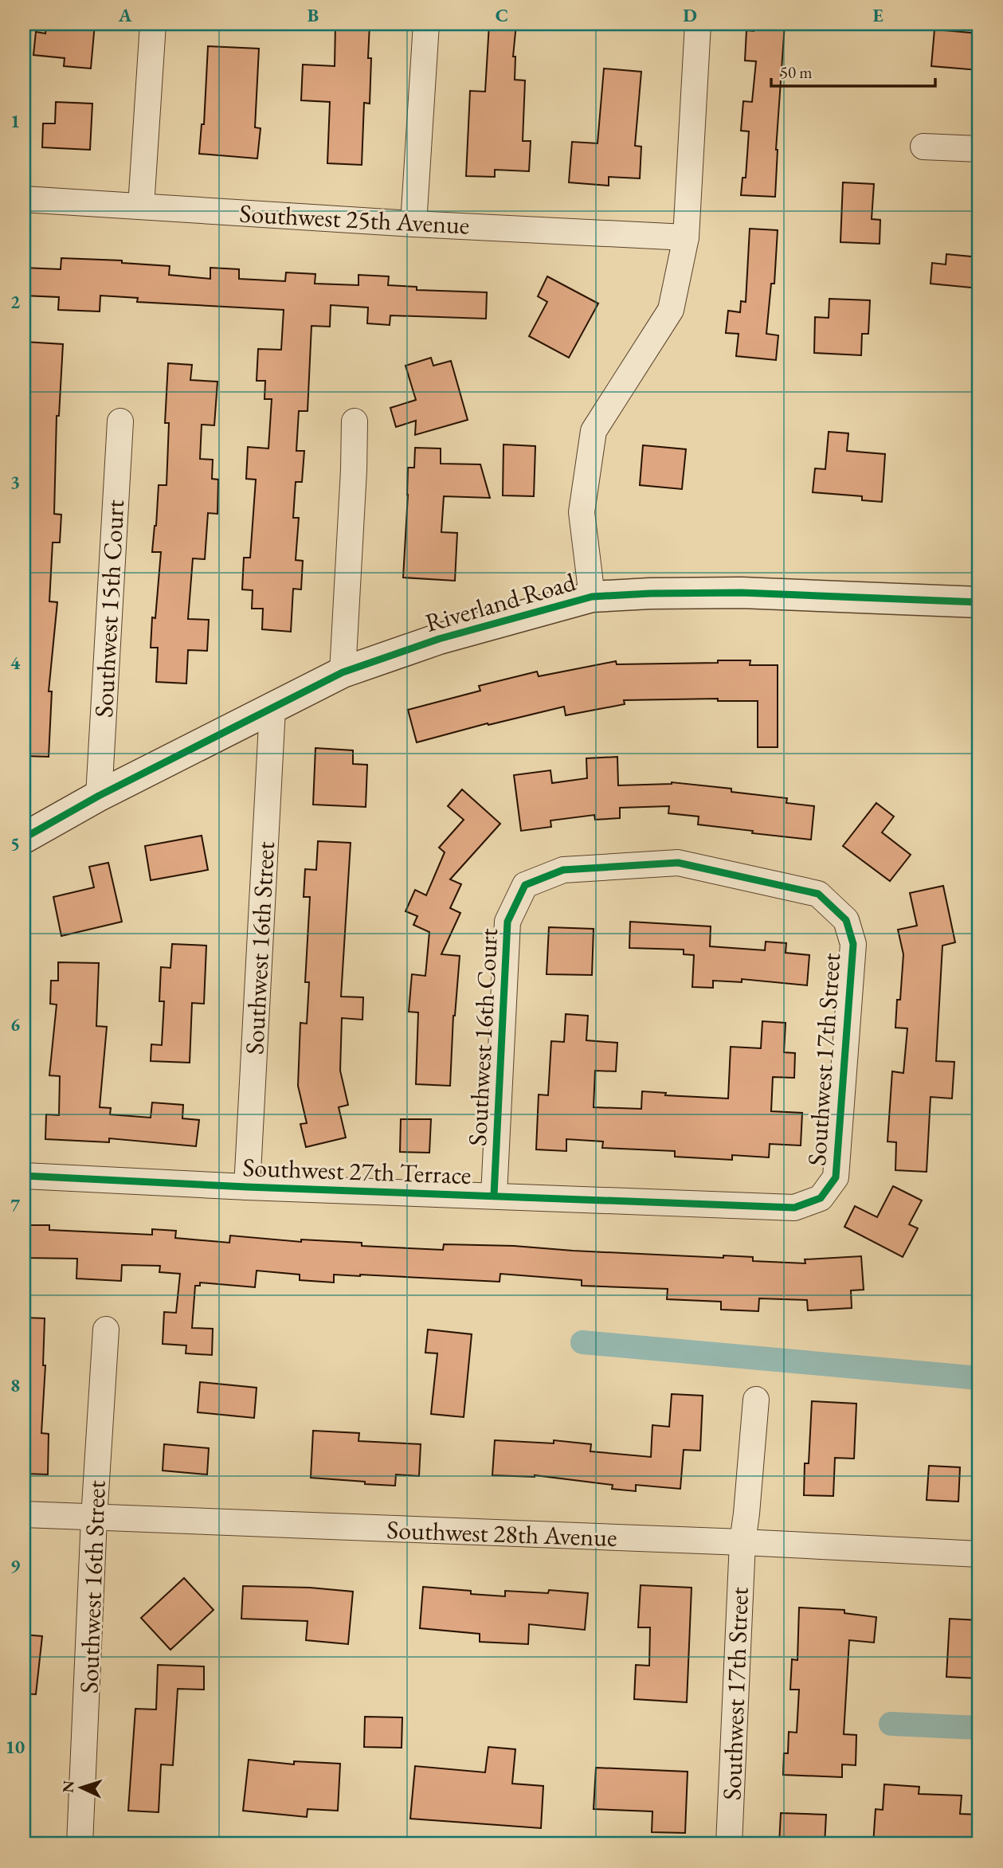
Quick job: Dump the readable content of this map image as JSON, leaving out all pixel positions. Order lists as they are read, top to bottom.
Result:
{
  "streets": {
    "street": [
      "Southwest 25th Avenue",
      "Riverland Road",
      "Southwest 15th Court",
      "Southwest 16th Street",
      "Southwest 16th Court",
      "Southwest 17th Street",
      "Southwest 27th Terrace",
      "Southwest 28th Avenue"
    ]
  },
  "crossings": [
    ["Riverland Road", "Southwest 15th Court"],
    ["Riverland Road", "Southwest 16th Street"],
    ["Southwest 16th Street", "Southwest 27th Terrace"],
    ["Southwest 16th Street", "Southwest 28th Avenue"],
    ["Southwest 16th Court", "Southwest 17th Street"],
    ["Southwest 16th Court", "Southwest 27th Terrace"],
    ["Southwest 17th Street", "Southwest 27th Terrace"],
    ["Southwest 17th Street", "Southwest 28th Avenue"]
  ],
  "scale_bar": "50 m",
  "north": "left",
  "grid": {
    "columns": [
      "A",
      "B",
      "C",
      "D",
      "E"
    ],
    "rows": [
      "1",
      "2",
      "3",
      "4",
      "5",
      "6",
      "7",
      "8",
      "9",
      "10"
    ]
  }
}
